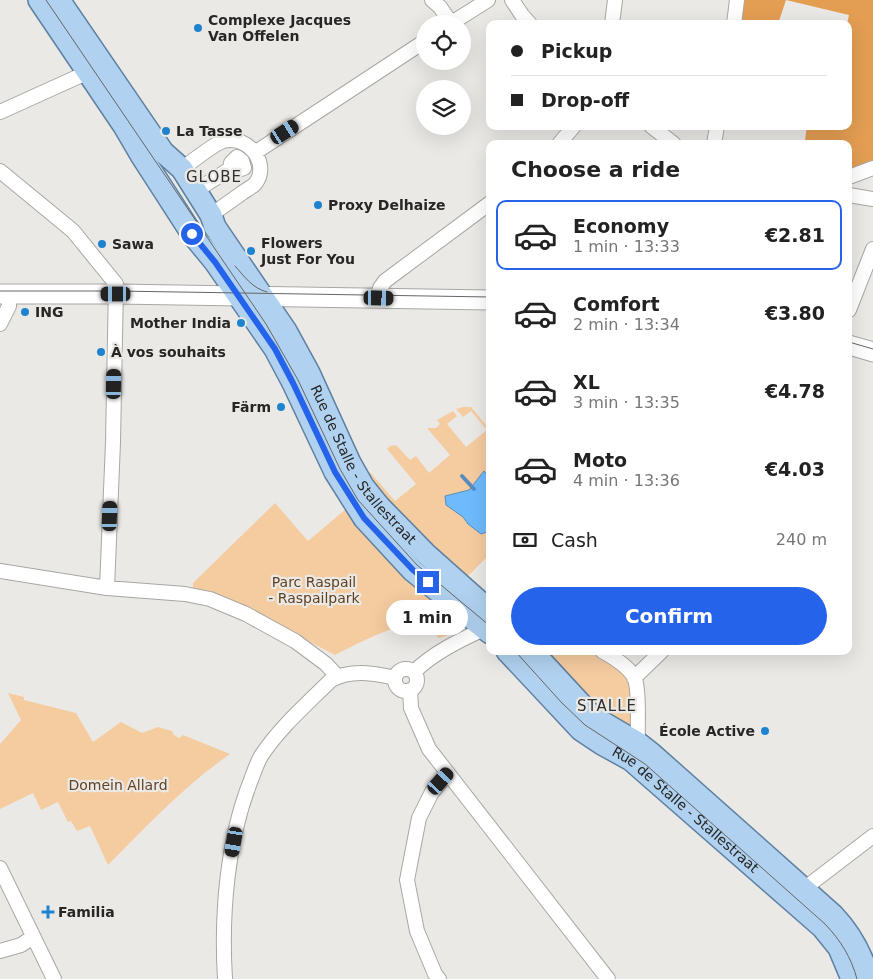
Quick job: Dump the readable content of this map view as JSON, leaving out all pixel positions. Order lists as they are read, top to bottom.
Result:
{
  "streets": {
    "main road": ["Rue de Stalle - Stallestraat"]
  },
  "districts": ["GLOBE", "STALLE"],
  "parks": ["Parc Raspail - Raspailpark", "Domein Allard"],
  "places": {
    "other": [
      "Complexe Jacques Van Offelen",
      "La Tasse",
      "Proxy Delhaize",
      "Sawa",
      "Flowers Just For You",
      "ING",
      "Mother India",
      "À vos souhaits",
      "Färm",
      "École Active"
    ],
    "health": ["Familia"]
  },
  "page": {
    "banner": ["Pickup", "Drop-off"],
    "heading": "Choose a ride",
    "list": [
      {
        "name": "Economy",
        "note": "1 min · 13:33",
        "value": "€2.81"
      },
      {
        "name": "Comfort",
        "note": "2 min · 13:34",
        "value": "€3.80"
      },
      {
        "name": "XL",
        "note": "3 min · 13:35",
        "value": "€4.78"
      },
      {
        "name": "Moto",
        "note": "4 min · 13:36",
        "value": "€4.03"
      }
    ],
    "pay": ["Cash", "240 m"],
    "buttons": "Confirm",
    "bubble": "1 min"
  }
}
